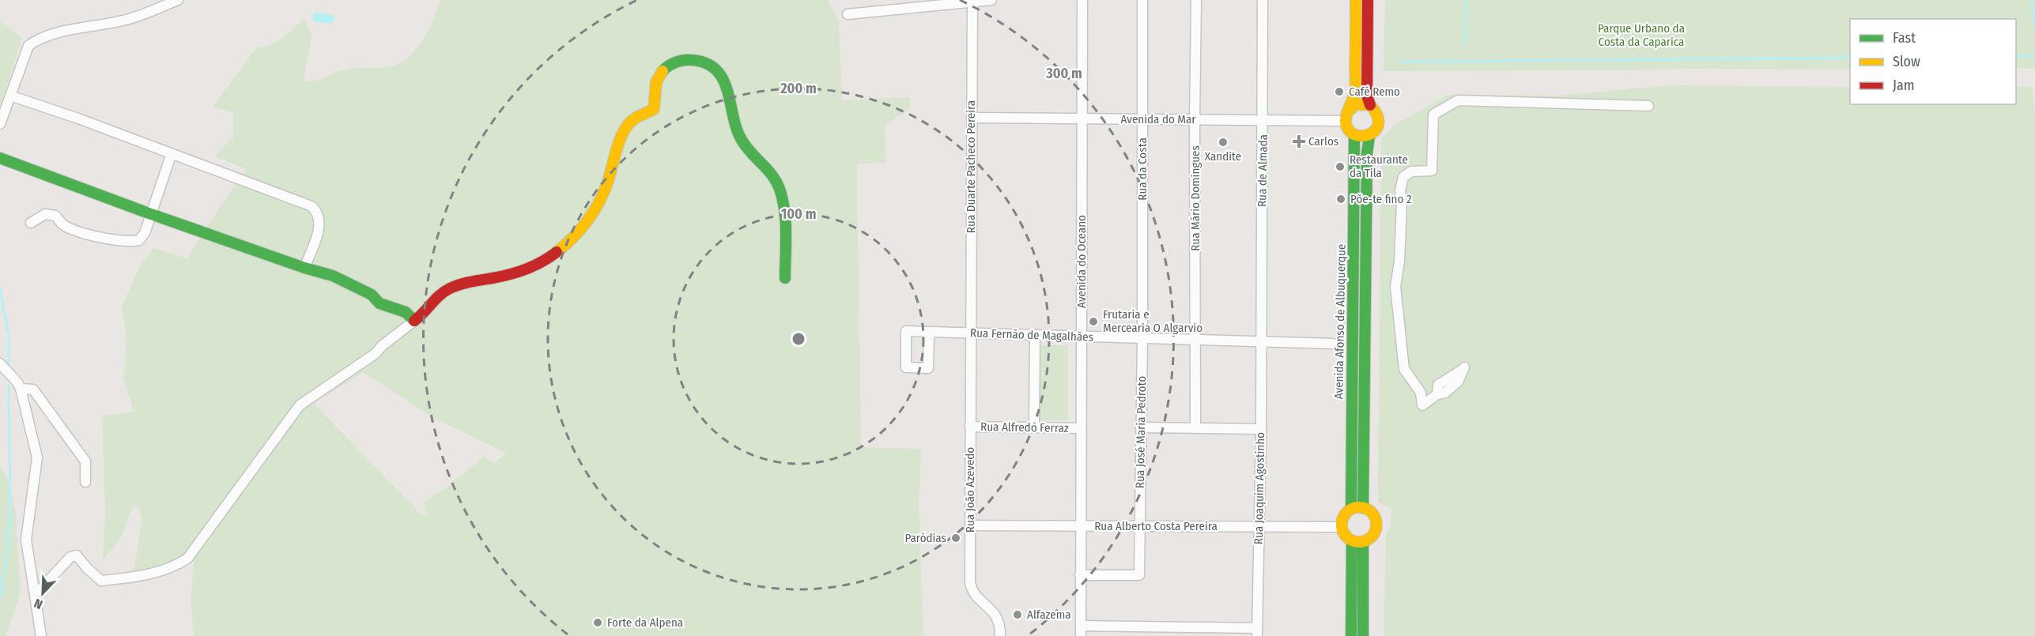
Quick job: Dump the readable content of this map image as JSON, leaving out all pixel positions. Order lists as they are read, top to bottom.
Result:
{
  "streets": {
    "main road": ["Avenida Afonso de Albuquerque"],
    "street": [
      "Avenida do Mar",
      "Rua Duarte Pacheco Pereira",
      "Rua da Costa",
      "Rua de Almada",
      "Rua Mário Domingues",
      "Avenida do Oceano",
      "Rua Fernão de Magalhães",
      "Rua Alfredo Ferraz",
      "Rua José Maria Pedroto",
      "Rua Joaquim Agostinho",
      "Rua João Azevedo",
      "Rua Alberto Costa Pereira"
    ]
  },
  "crossings": [
    ["Avenida do Mar", "Rua Duarte Pacheco Pereira"],
    ["Avenida do Mar", "Rua da Costa"],
    ["Avenida do Mar", "Rua de Almada"],
    ["Avenida do Mar", "Rua Mário Domingues"],
    ["Avenida do Mar", "Avenida do Oceano"],
    ["Avenida do Mar", "Avenida Afonso de Albuquerque"],
    ["Rua Duarte Pacheco Pereira", "Rua Fernão de Magalhães"],
    ["Rua Duarte Pacheco Pereira", "Rua João Azevedo"],
    ["Rua da Costa", "Rua Fernão de Magalhães"],
    ["Rua da Costa", "Rua José Maria Pedroto"],
    ["Rua de Almada", "Rua Fernão de Magalhães"],
    ["Rua de Almada", "Rua Joaquim Agostinho"],
    ["Rua Mário Domingues", "Rua Fernão de Magalhães"],
    ["Avenida do Oceano", "Rua Fernão de Magalhães"],
    ["Avenida do Oceano", "Rua Alfredo Ferraz"],
    ["Avenida do Oceano", "Rua José Maria Pedroto"],
    ["Avenida do Oceano", "Rua Alberto Costa Pereira"],
    ["Avenida Afonso de Albuquerque", "Rua Alberto Costa Pereira"],
    ["Rua Fernão de Magalhães", "Rua José Maria Pedroto"],
    ["Rua Fernão de Magalhães", "Rua Joaquim Agostinho"],
    ["Rua Fernão de Magalhães", "Rua João Azevedo"],
    ["Rua Alfredo Ferraz", "Rua João Azevedo"],
    ["Rua José Maria Pedroto", "Rua Alberto Costa Pereira"],
    ["Rua Joaquim Agostinho", "Rua Alberto Costa Pereira"],
    ["Rua João Azevedo", "Rua Alberto Costa Pereira"]
  ],
  "parks": ["Parque Urbano da Costa da Caparica"],
  "places": {
    "other": [
      "Café Remo",
      "Xandite",
      "Restaurante da Tila",
      "Põe-te fino 2",
      "Frutaria e Mercearia O Algarvio",
      "Paródias",
      "Alfazema",
      "Forte da Alpena"
    ],
    "health": ["Carlos"]
  },
  "legend": ["Fast", "Slow", "Jam"],
  "north": "bottom left",
  "rings": ["300 m", "200 m", "100 m"]
}
